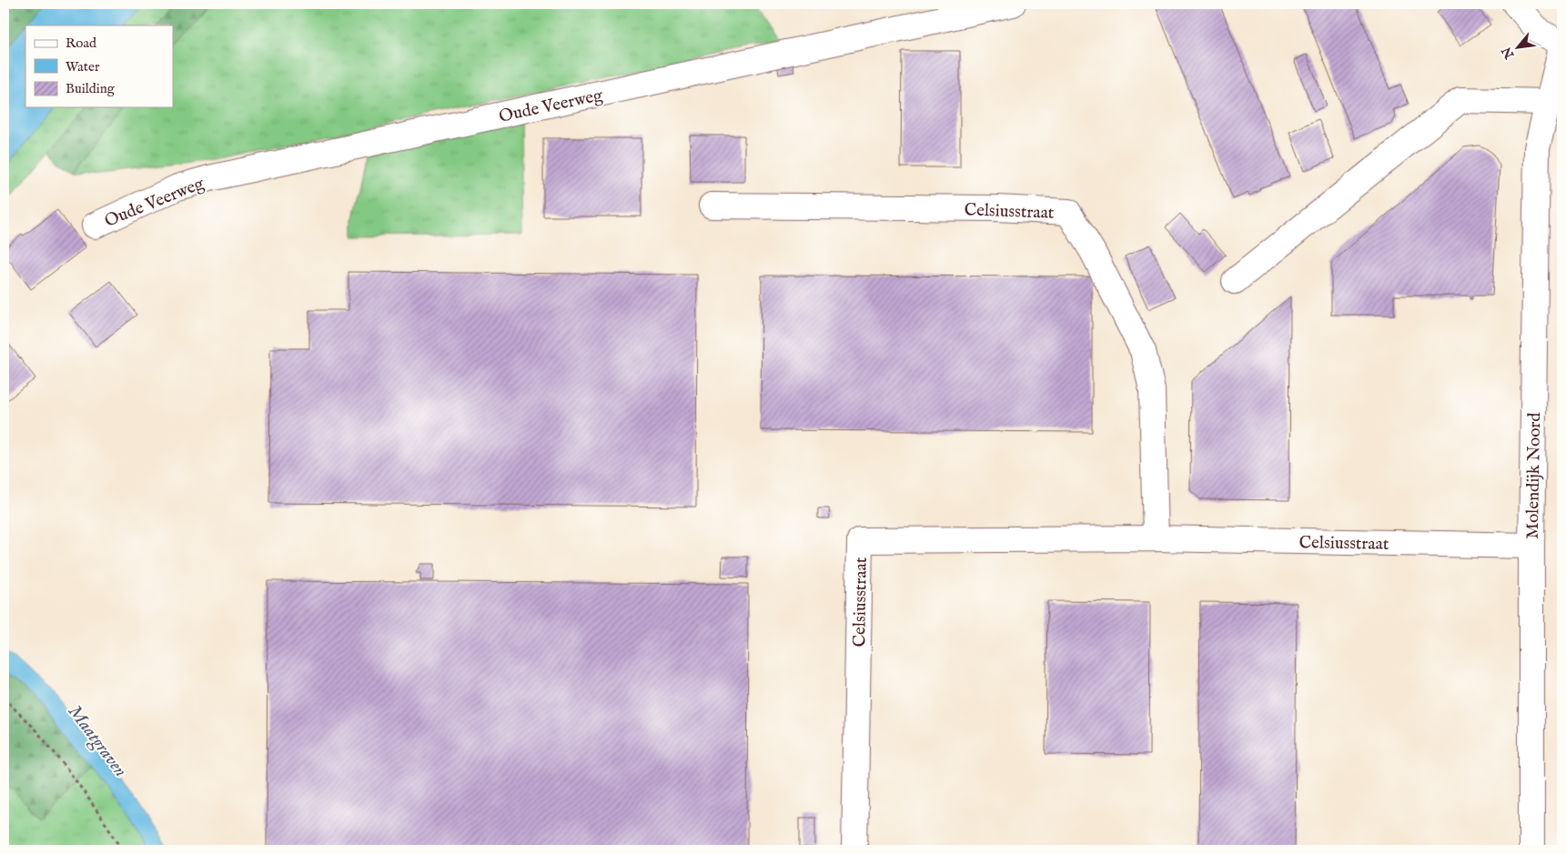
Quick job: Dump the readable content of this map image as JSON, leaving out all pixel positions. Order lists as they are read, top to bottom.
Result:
{
  "streets": {
    "street": ["Oude Veerweg", "Celsiusstraat", "Molendijk Noord"]
  },
  "crossings": [
    ["Celsiusstraat", "Molendijk Noord"]
  ],
  "water": ["Maatgraven"],
  "legend": ["Road", "Water", "Building"],
  "north": "bottom left"
}
